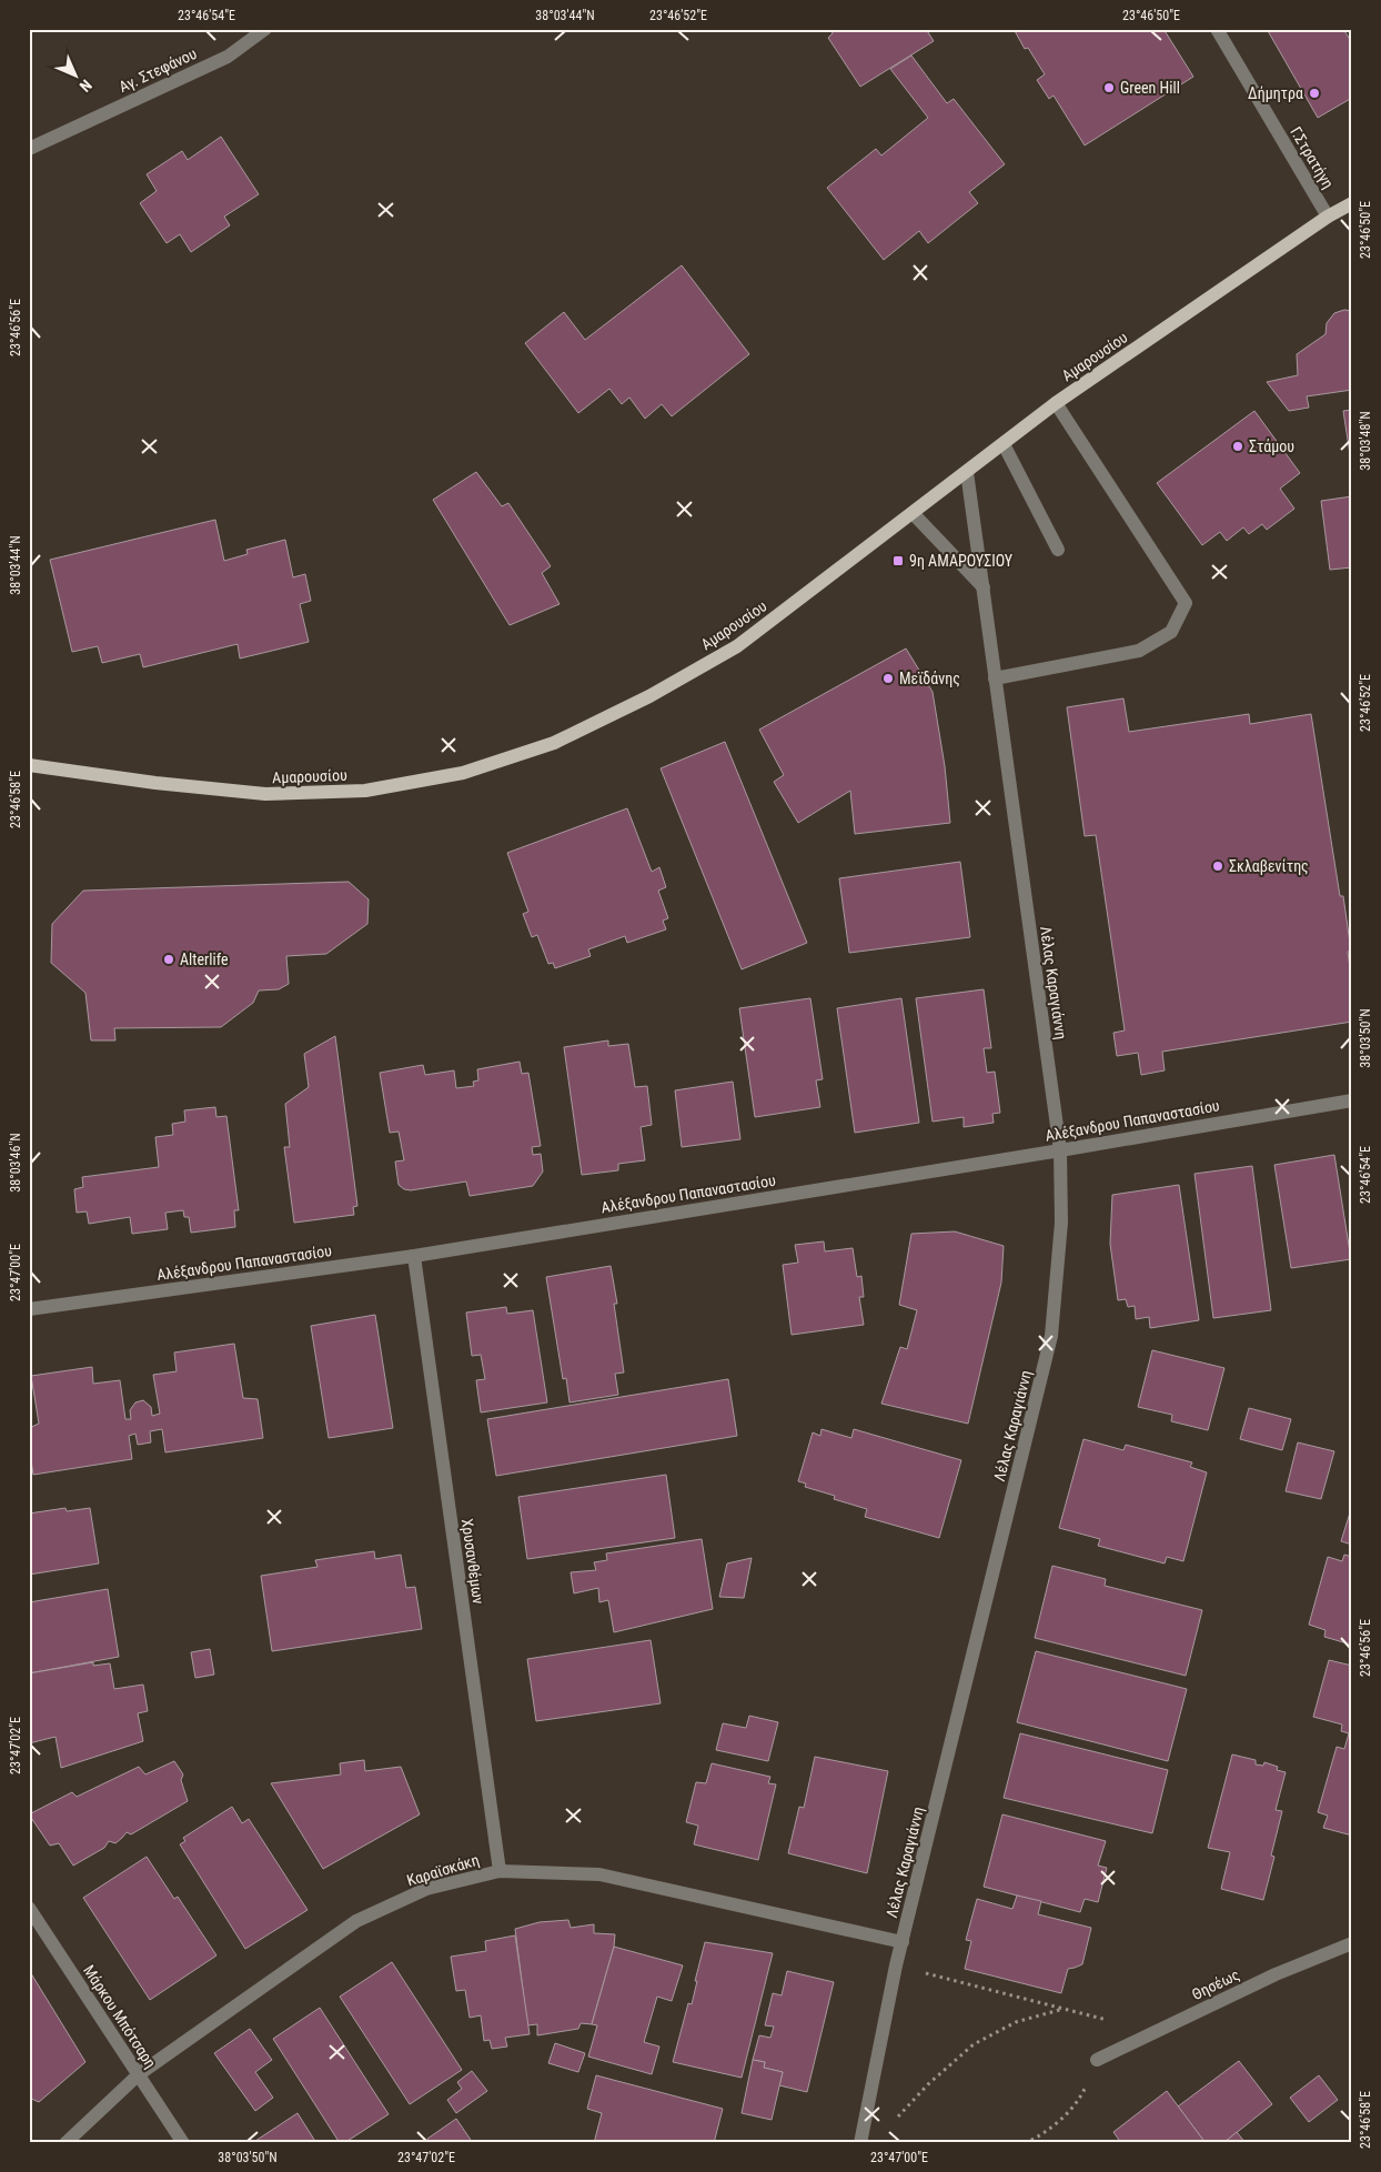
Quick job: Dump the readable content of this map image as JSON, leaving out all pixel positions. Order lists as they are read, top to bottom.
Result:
{
  "streets": {
    "main road": ["Αμαρουσίου"],
    "street": [
      "Αγ. Στεφάνου",
      "Γ.Στρατήγη",
      "Λέλας Καραγιάννη",
      "Αλέξανδρου Παπαναστασίου",
      "Χρυσανθέμων",
      "Καραϊσκάκη",
      "Θησέως",
      "Μάρκου Μπότσαρη"
    ]
  },
  "crossings": [
    ["Γ.Στρατήγη", "Αμαρουσίου"],
    ["Αμαρουσίου", "Λέλας Καραγιάννη"],
    ["Λέλας Καραγιάννη", "Αλέξανδρου Παπαναστασίου"],
    ["Λέλας Καραγιάννη", "Καραϊσκάκη"],
    ["Αλέξανδρου Παπαναστασίου", "Χρυσανθέμων"],
    ["Χρυσανθέμων", "Καραϊσκάκη"],
    ["Καραϊσκάκη", "Μάρκου Μπότσαρη"]
  ],
  "places": {
    "other": [
      "Green Hill",
      "Δήμητρα",
      "Στάμου",
      "Μεϊδάνης",
      "Σκλαβενίτης",
      "Alterlife"
    ],
    "transit": ["9η ΑΜΑΡΟΥΣΙΟΥ"]
  },
  "north": "bottom right",
  "coordinates": [
    "23°46'54\"E",
    "38°03'44\"N",
    "23°46'52\"E",
    "23°46'50\"E",
    "23°46'56\"E",
    "38°03'48\"N",
    "23°46'58\"E",
    "38°03'50\"N",
    "38°03'46\"N",
    "23°47'00\"E",
    "23°47'02\"E"
  ]
}
